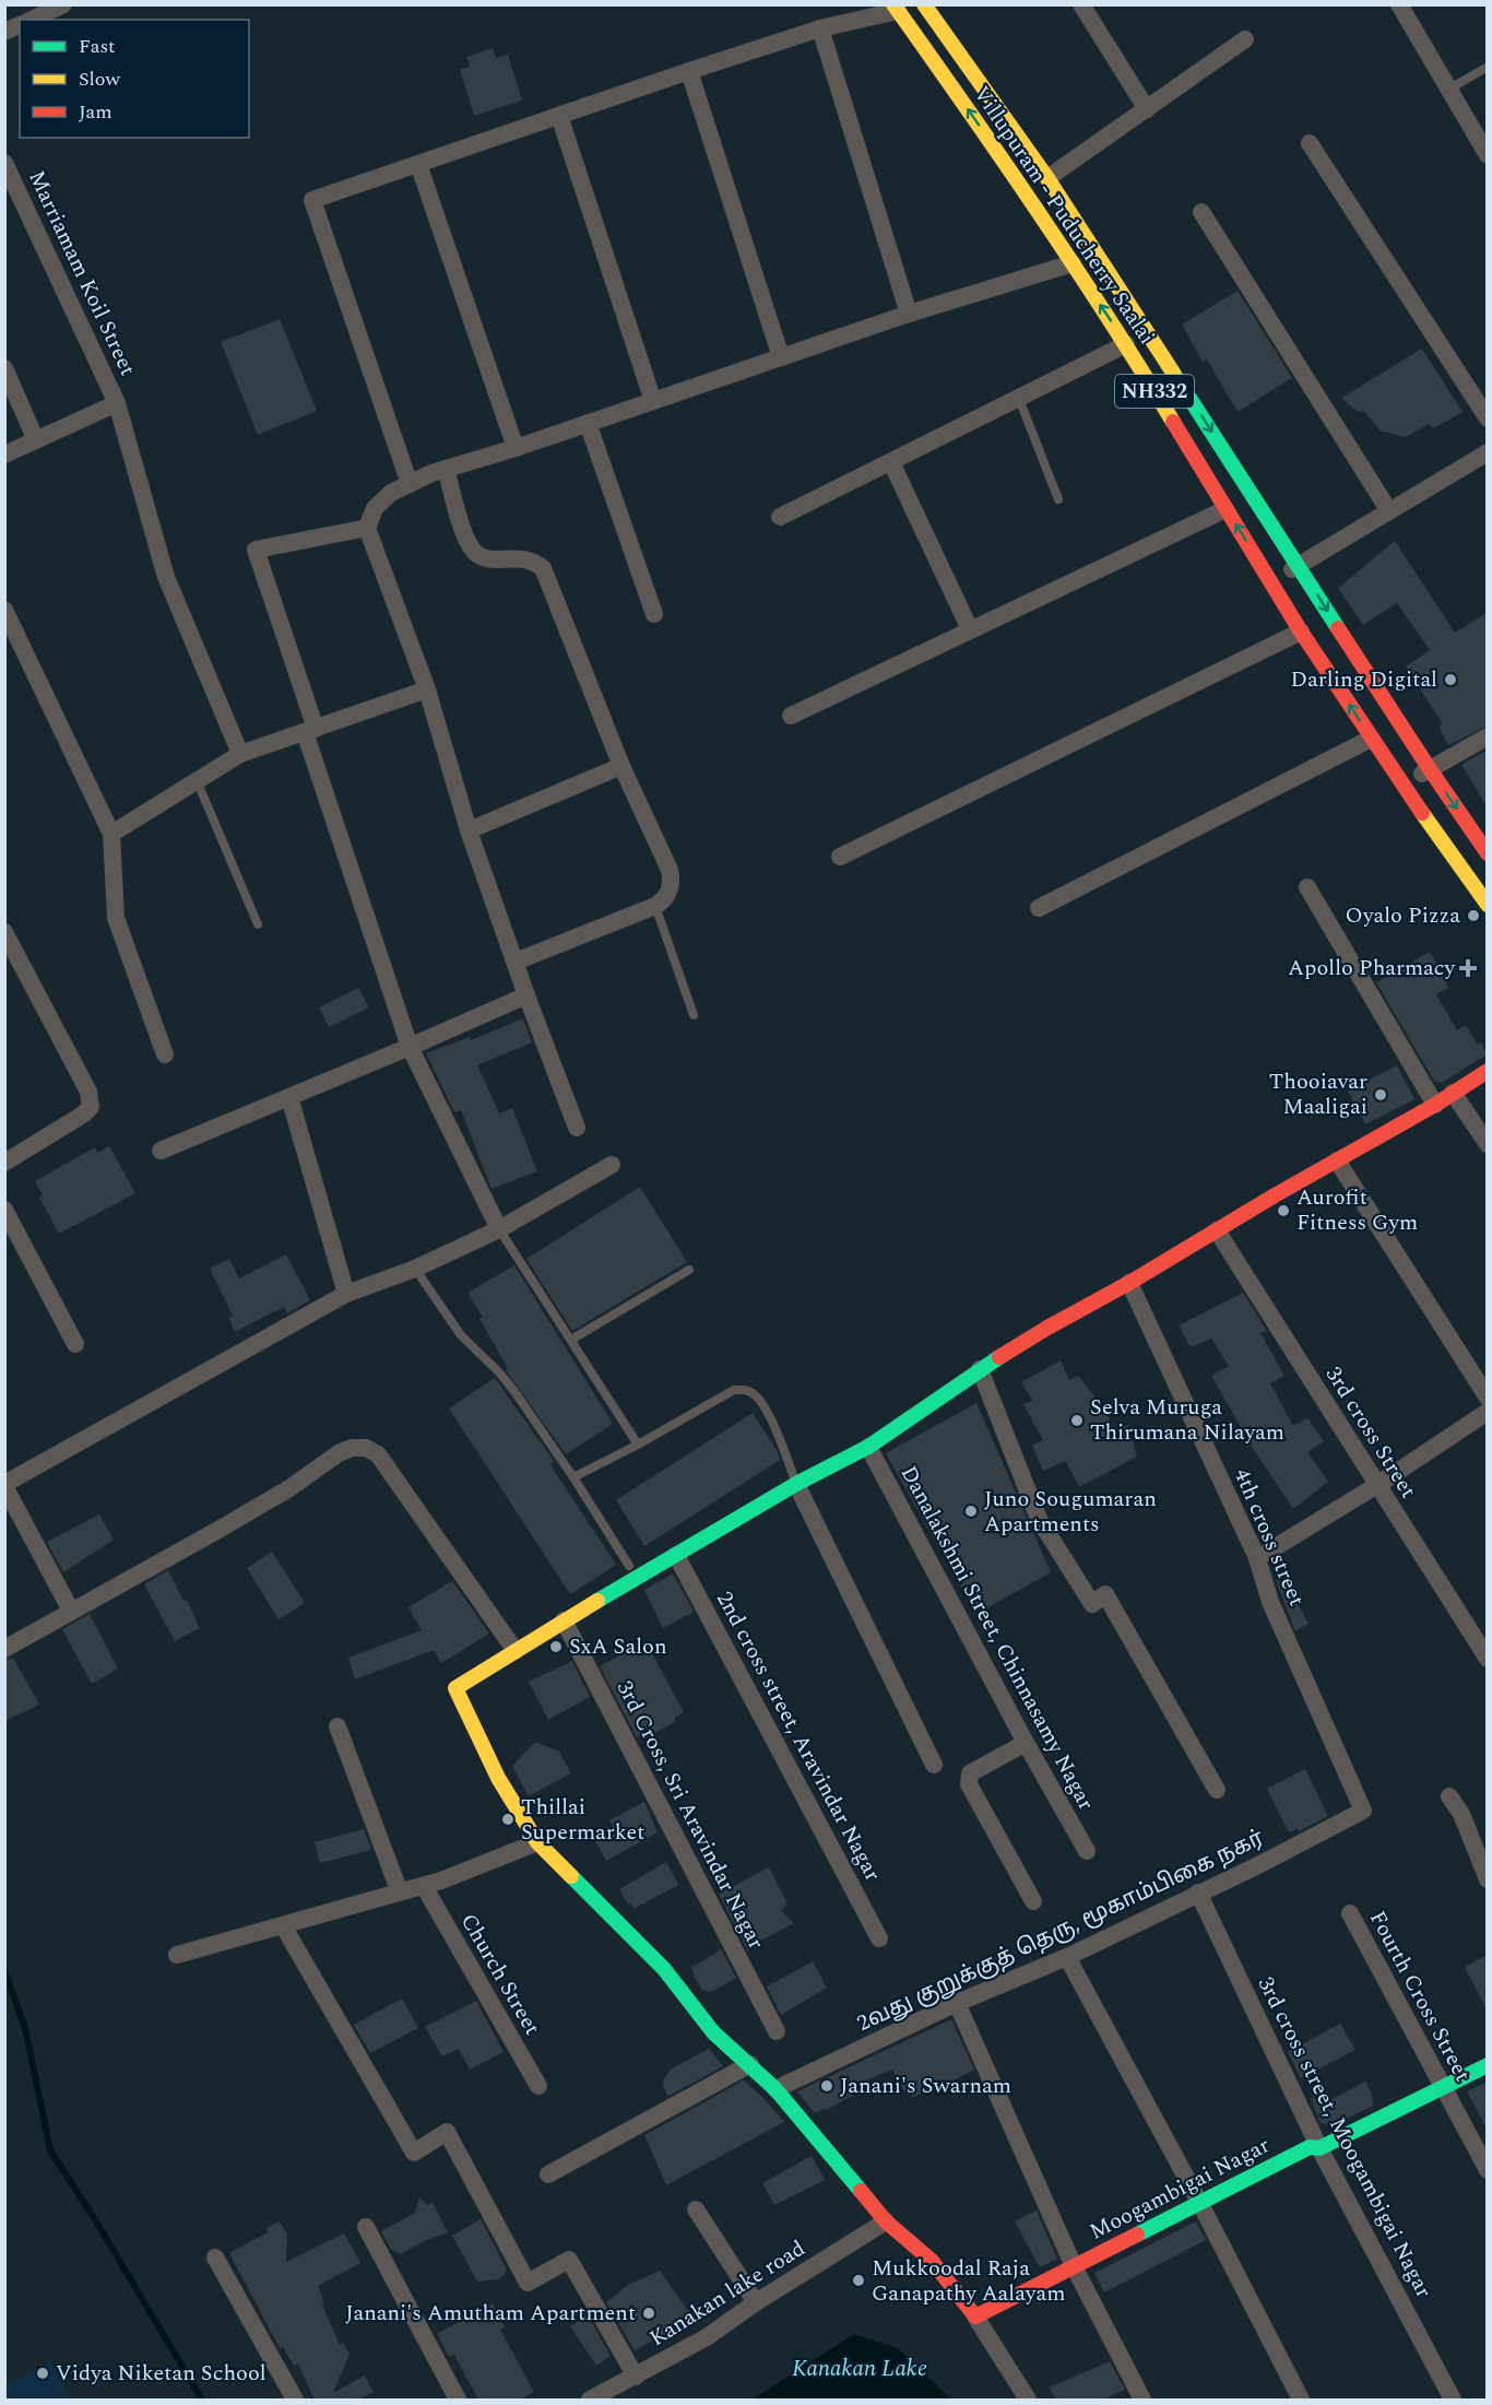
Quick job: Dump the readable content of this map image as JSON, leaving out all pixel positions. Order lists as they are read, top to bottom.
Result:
{
  "streets": {
    "main road": ["Villupuram - Puducherry Saalai", "NH332", "Moogambigai Nagar"],
    "street": [
      "Marriamam Koil Street",
      "3rd cross Street",
      "4th cross street",
      "Danalakshmi Street, Chinnasamy Nagar",
      "2nd cross street, Aravindar Nagar",
      "3rd Cross, Sri Aravindar Nagar",
      "2வது குறுக்குத் தெரு, மூகாம்பிகை நகர்",
      "Church Street",
      "Fourth Cross Street",
      "3rd cross street, Moogambigai Nagar",
      "Kanakan lake road"
    ]
  },
  "crossings": [
    ["4th cross street", "2வது குறுக்குத் தெரு, மூகாம்பிகை நகர்"],
    ["2வது குறுக்குத் தெரு, மூகாம்பிகை நகர்", "3rd cross street, Moogambigai Nagar"],
    ["Fourth Cross Street", "Moogambigai Nagar"],
    ["3rd cross street, Moogambigai Nagar", "Moogambigai Nagar"]
  ],
  "water": ["Kanakan Lake"],
  "places": {
    "other": [
      "Darling Digital",
      "Oyalo Pizza",
      "Thooiavar Maaligai",
      "Aurofit Fitness Gym",
      "Selva Muruga Thirumana Nilayam",
      "Juno Sougumaran Apartments",
      "SxA Salon",
      "Thillai Supermarket",
      "Janani's Swarnam",
      "Mukkoodal Raja Ganapathy Aalayam",
      "Janani's Amutham Apartment",
      "Vidya Niketan School"
    ],
    "health": ["Apollo Pharmacy"]
  },
  "legend": ["Fast", "Slow", "Jam"]
}
